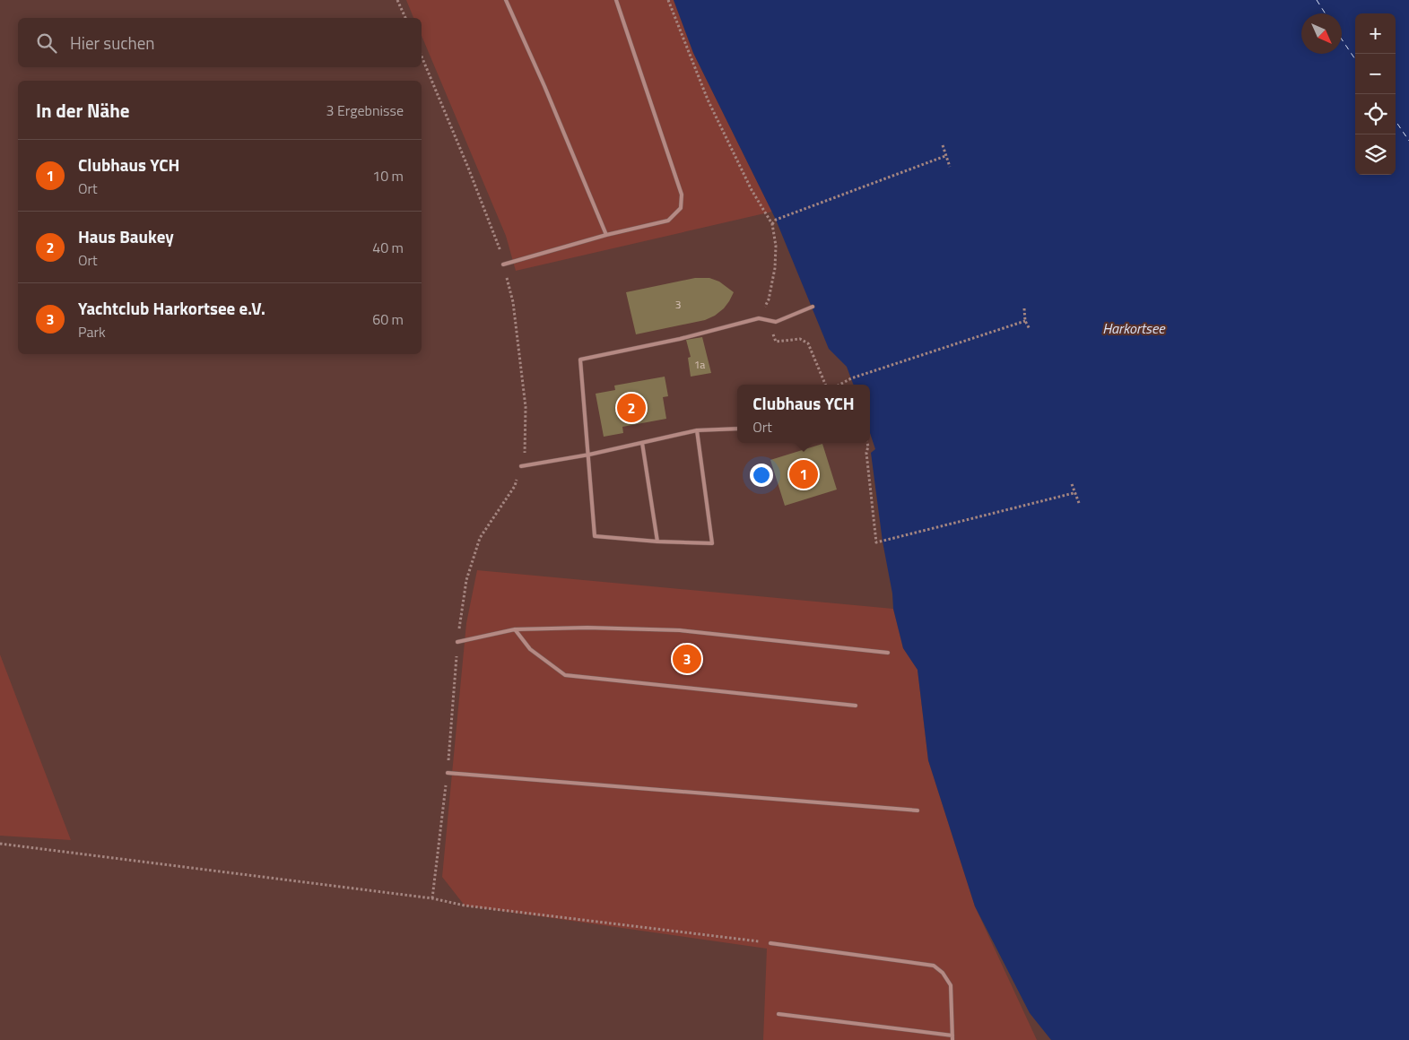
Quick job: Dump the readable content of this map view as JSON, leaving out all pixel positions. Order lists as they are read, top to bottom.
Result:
{
  "water": ["Harkortsee"],
  "house_numbers": ["3", "1a"],
  "north": "bottom right",
  "page": {
    "map_buttons": ["+", "−"],
    "search": "Hier suchen",
    "heading": ["In der Nähe", "3 Ergebnisse"],
    "list": [
      {
        "mark": "1",
        "name": "Clubhaus YCH",
        "note": "Ort",
        "value": "10 m"
      },
      {
        "mark": "2",
        "name": "Haus Baukey",
        "note": "Ort",
        "value": "40 m"
      },
      {
        "mark": "3",
        "name": "Yachtclub Harkortsee e.V.",
        "note": "Park",
        "value": "60 m"
      }
    ],
    "popup": ["Clubhaus YCH", "Ort"],
    "pins": ["2", "1", "3"]
  }
}
